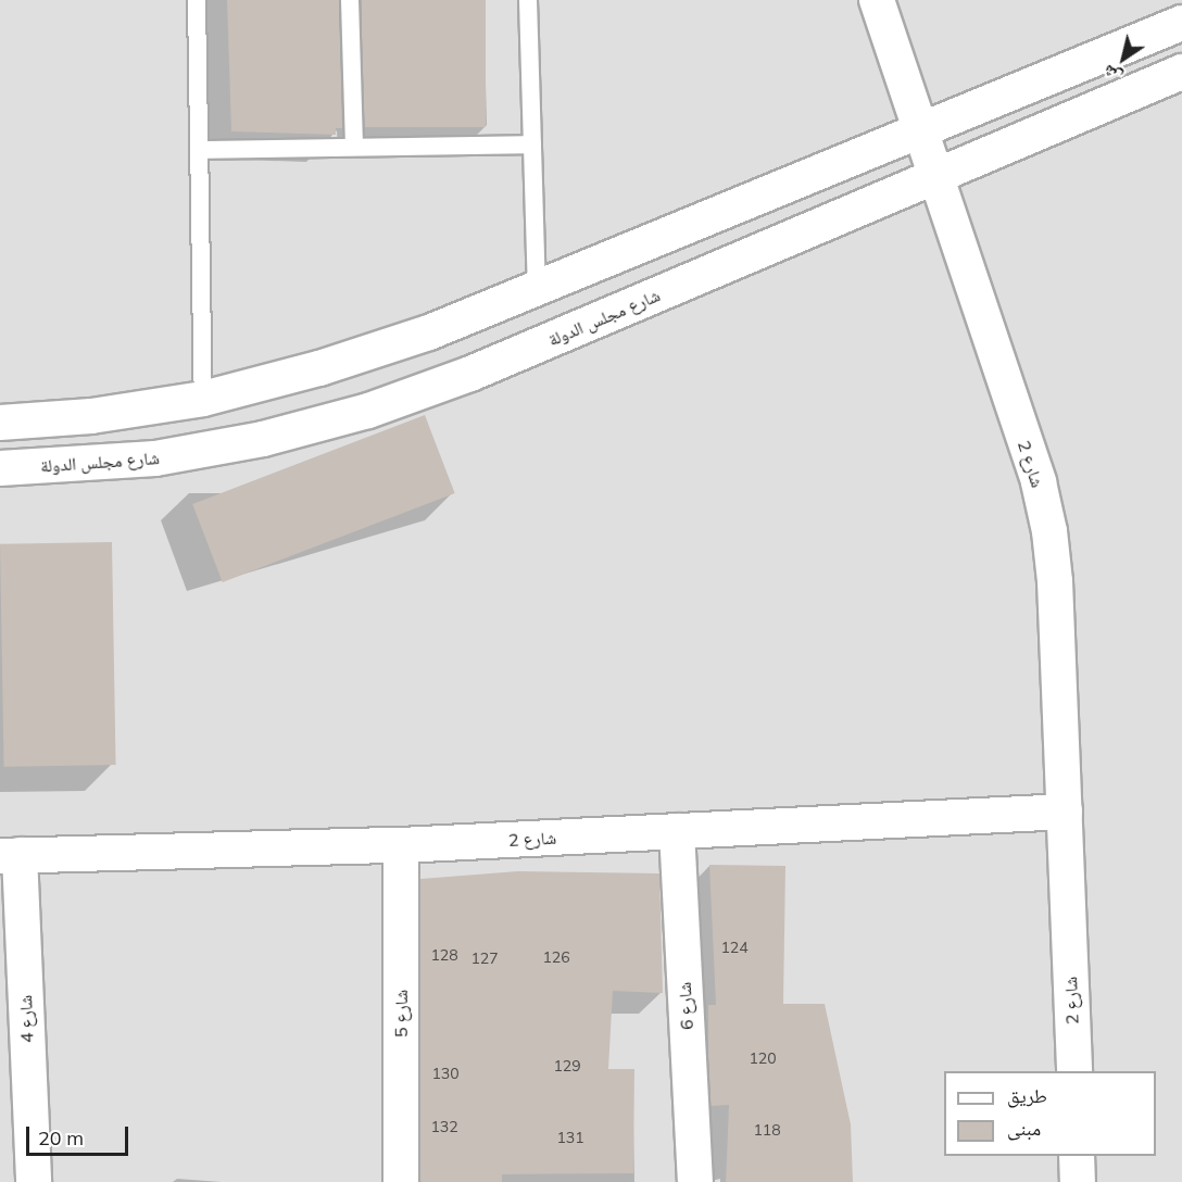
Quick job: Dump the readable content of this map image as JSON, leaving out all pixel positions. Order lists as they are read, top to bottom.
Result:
{
  "streets": {
    "street": [
      "شارع مجلس الدولة",
      "شارع 2",
      "شارع 6",
      "شارع 5",
      "شارع 4"
    ]
  },
  "crossings": [
    ["شارع مجلس الدولة", "شارع 2"],
    ["شارع 2", "شارع 6"],
    ["شارع 2", "شارع 5"],
    ["شارع 2", "شارع 4"]
  ],
  "house_numbers": [
    "124",
    "128",
    "126",
    "127",
    "120",
    "129",
    "130",
    "132",
    "118",
    "131"
  ],
  "legend": ["طريق", "مبنى"],
  "scale_bar": "20 m",
  "north": "bottom left"
}
